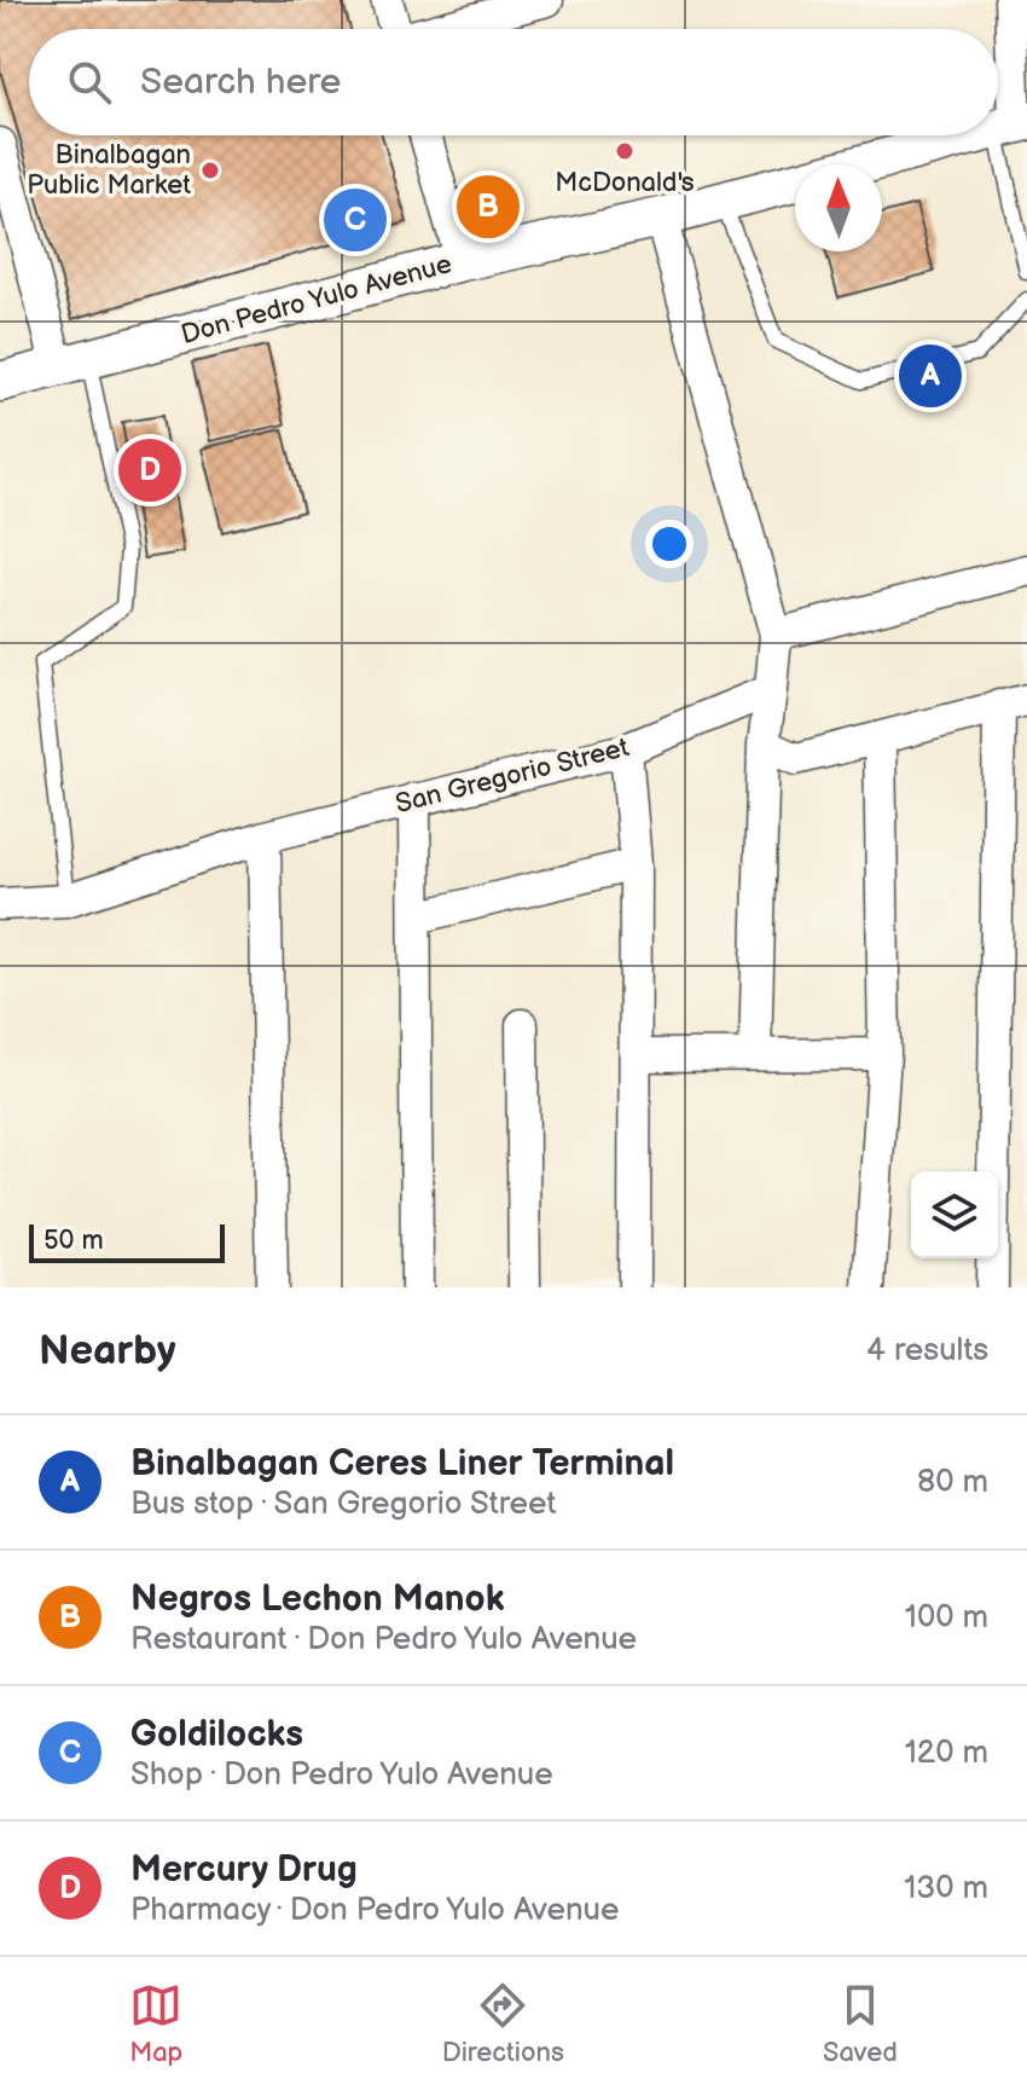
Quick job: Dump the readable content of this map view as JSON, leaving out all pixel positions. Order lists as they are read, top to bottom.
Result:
{
  "streets": {
    "street": ["Don Pedro Yulo Avenue", "San Gregorio Street"]
  },
  "places": ["McDonald's", "Binalbagan Public Market"],
  "scale_bar": "50 m",
  "north": "top",
  "page": {
    "search": "Search here",
    "pins": [
      "B",
      "C",
      "A",
      "D"
    ],
    "scale": "50 m",
    "heading": ["Nearby", "4 results"],
    "list": [
      {
        "mark": "A",
        "name": "Binalbagan Ceres Liner Terminal",
        "note": "Bus stop · San Gregorio Street",
        "value": "80 m"
      },
      {
        "mark": "B",
        "name": "Negros Lechon Manok",
        "note": "Restaurant · Don Pedro Yulo Avenue",
        "value": "100 m"
      },
      {
        "mark": "C",
        "name": "Goldilocks",
        "note": "Shop · Don Pedro Yulo Avenue",
        "value": "120 m"
      },
      {
        "mark": "D",
        "name": "Mercury Drug",
        "note": "Pharmacy · Don Pedro Yulo Avenue",
        "value": "130 m"
      }
    ],
    "nav": ["Map", "Directions", "Saved"]
  }
}
